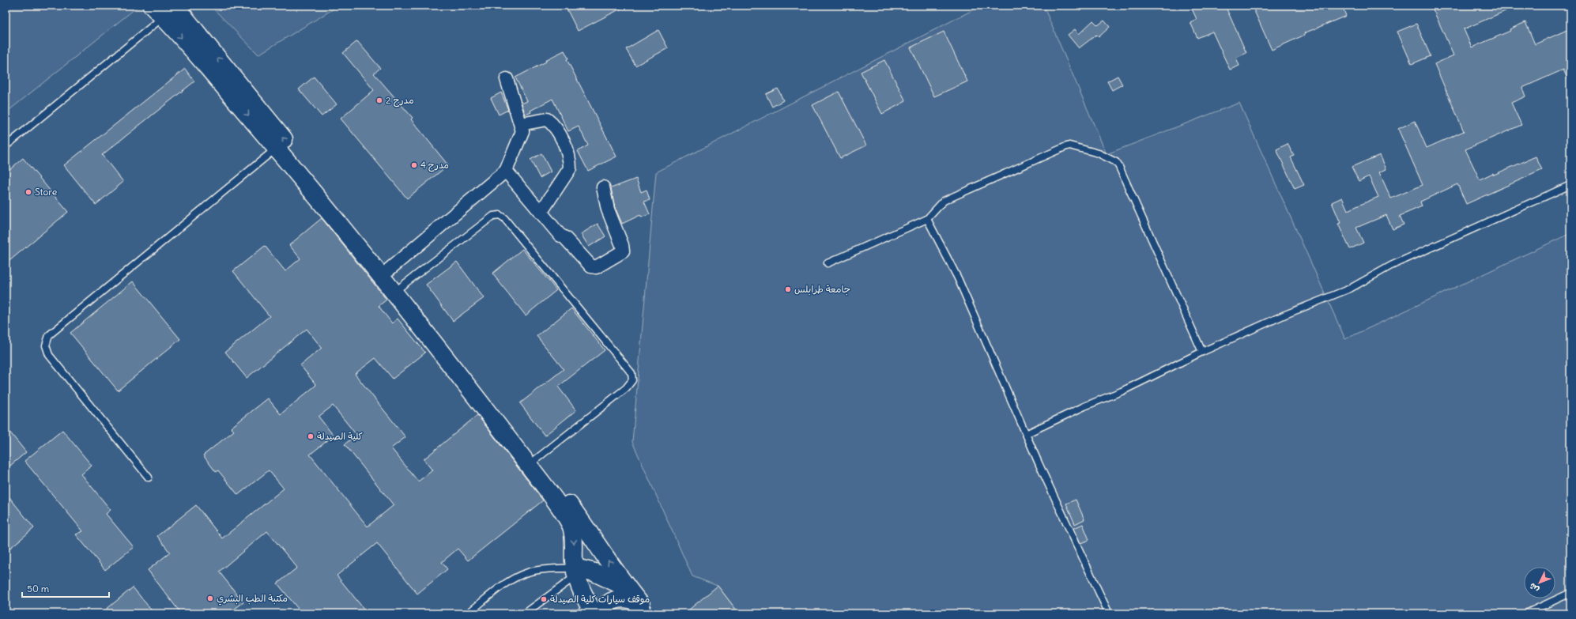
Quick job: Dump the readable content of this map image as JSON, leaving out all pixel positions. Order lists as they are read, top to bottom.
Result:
{
  "places": [
    "مدرج 2",
    "مدرج 4",
    "Store",
    "جامعة طرابلس",
    "كلية الصيدلة",
    "مكتبة الطب البشري",
    "موقف سيارات كلية الصيدلة"
  ],
  "scale_bar": "50 m",
  "north": "bottom left"
}
